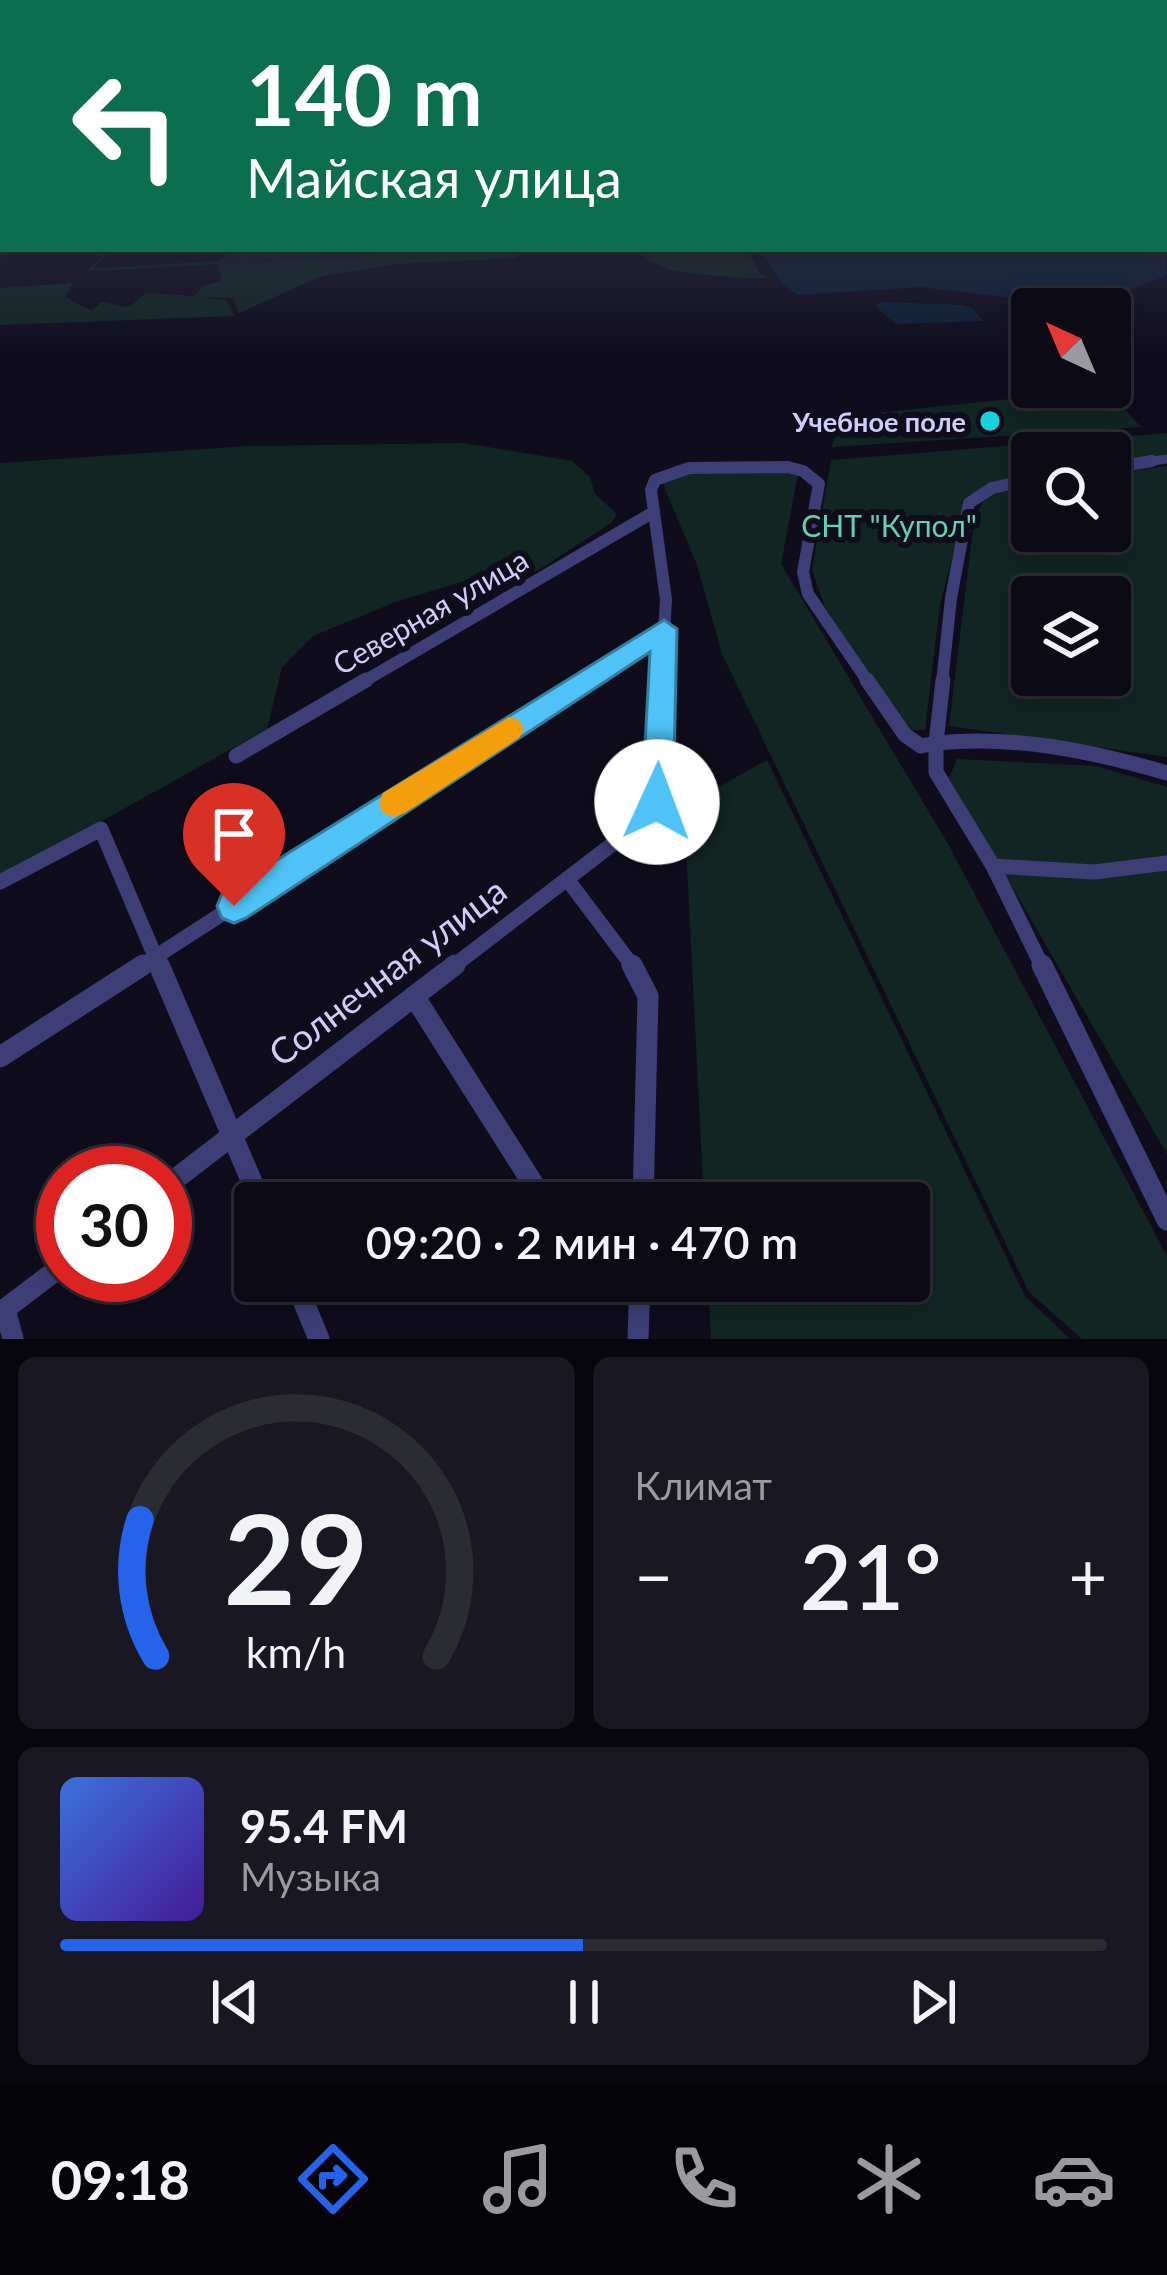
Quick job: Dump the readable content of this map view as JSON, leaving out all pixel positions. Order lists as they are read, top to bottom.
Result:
{
  "streets": {
    "street": ["Северная улица", "Солнечная улица"]
  },
  "parks": ["СНТ \"Купол\""],
  "places": ["Учебное поле"],
  "north": "top left",
  "page": {
    "turn": ["140 m", "Майская улица"],
    "limit": "30",
    "trip": "09:20 · 2 мин · 470 m",
    "tile": "Климат",
    "heat": ["−", "21°", "+"],
    "song": ["95.4 FM", "Музыка"],
    "tabs": "09:18",
    "gauge": ["29", "km/h"]
  }
}
